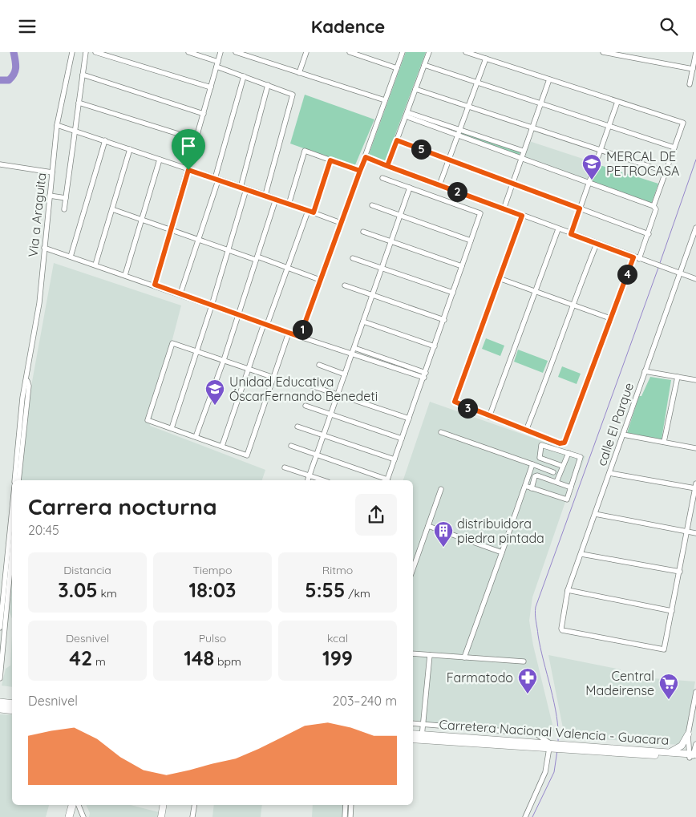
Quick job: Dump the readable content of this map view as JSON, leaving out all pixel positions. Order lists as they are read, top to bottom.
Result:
{
  "streets": {
    "main road": ["Carretera Nacional Valencia - Guacara"],
    "street": ["Via a Araguita", "calle El Parque"]
  },
  "places": {
    "school or university": ["MERCAL DE PETROCASA", "Unidad Educativa ÓscarFernando Benedeti"],
    "building": ["distribuidora piedra pintada"],
    "pharmacy": ["Farmatodo"],
    "supermarket": ["Central Madeirense"]
  },
  "page": {
    "header": "Kadence",
    "pins": [
      "5",
      "2",
      "4",
      "1",
      "3"
    ],
    "heading": ["Carrera nocturna", "20:45"],
    "stats": [
      ["Distancia", "3.05 km"],
      ["Tiempo", "18:03"],
      ["Ritmo", "5:55 /km"],
      ["Desnivel", "42 m"],
      ["Pulso", "148 bpm"],
      ["kcal", "199"]
    ],
    "chart": ["Desnivel", "203–240 m"]
  }
}
